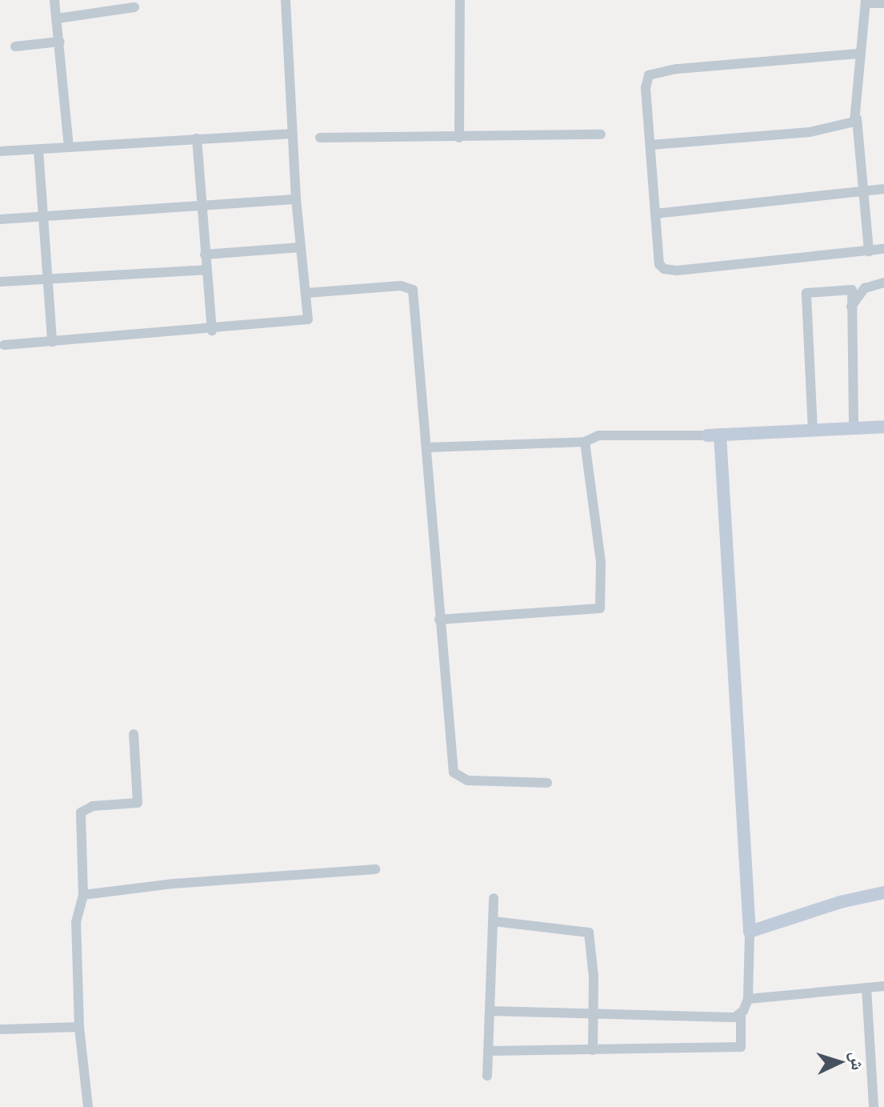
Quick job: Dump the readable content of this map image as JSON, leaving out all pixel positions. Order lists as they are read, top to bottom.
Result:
{
  "north": "right"
}
